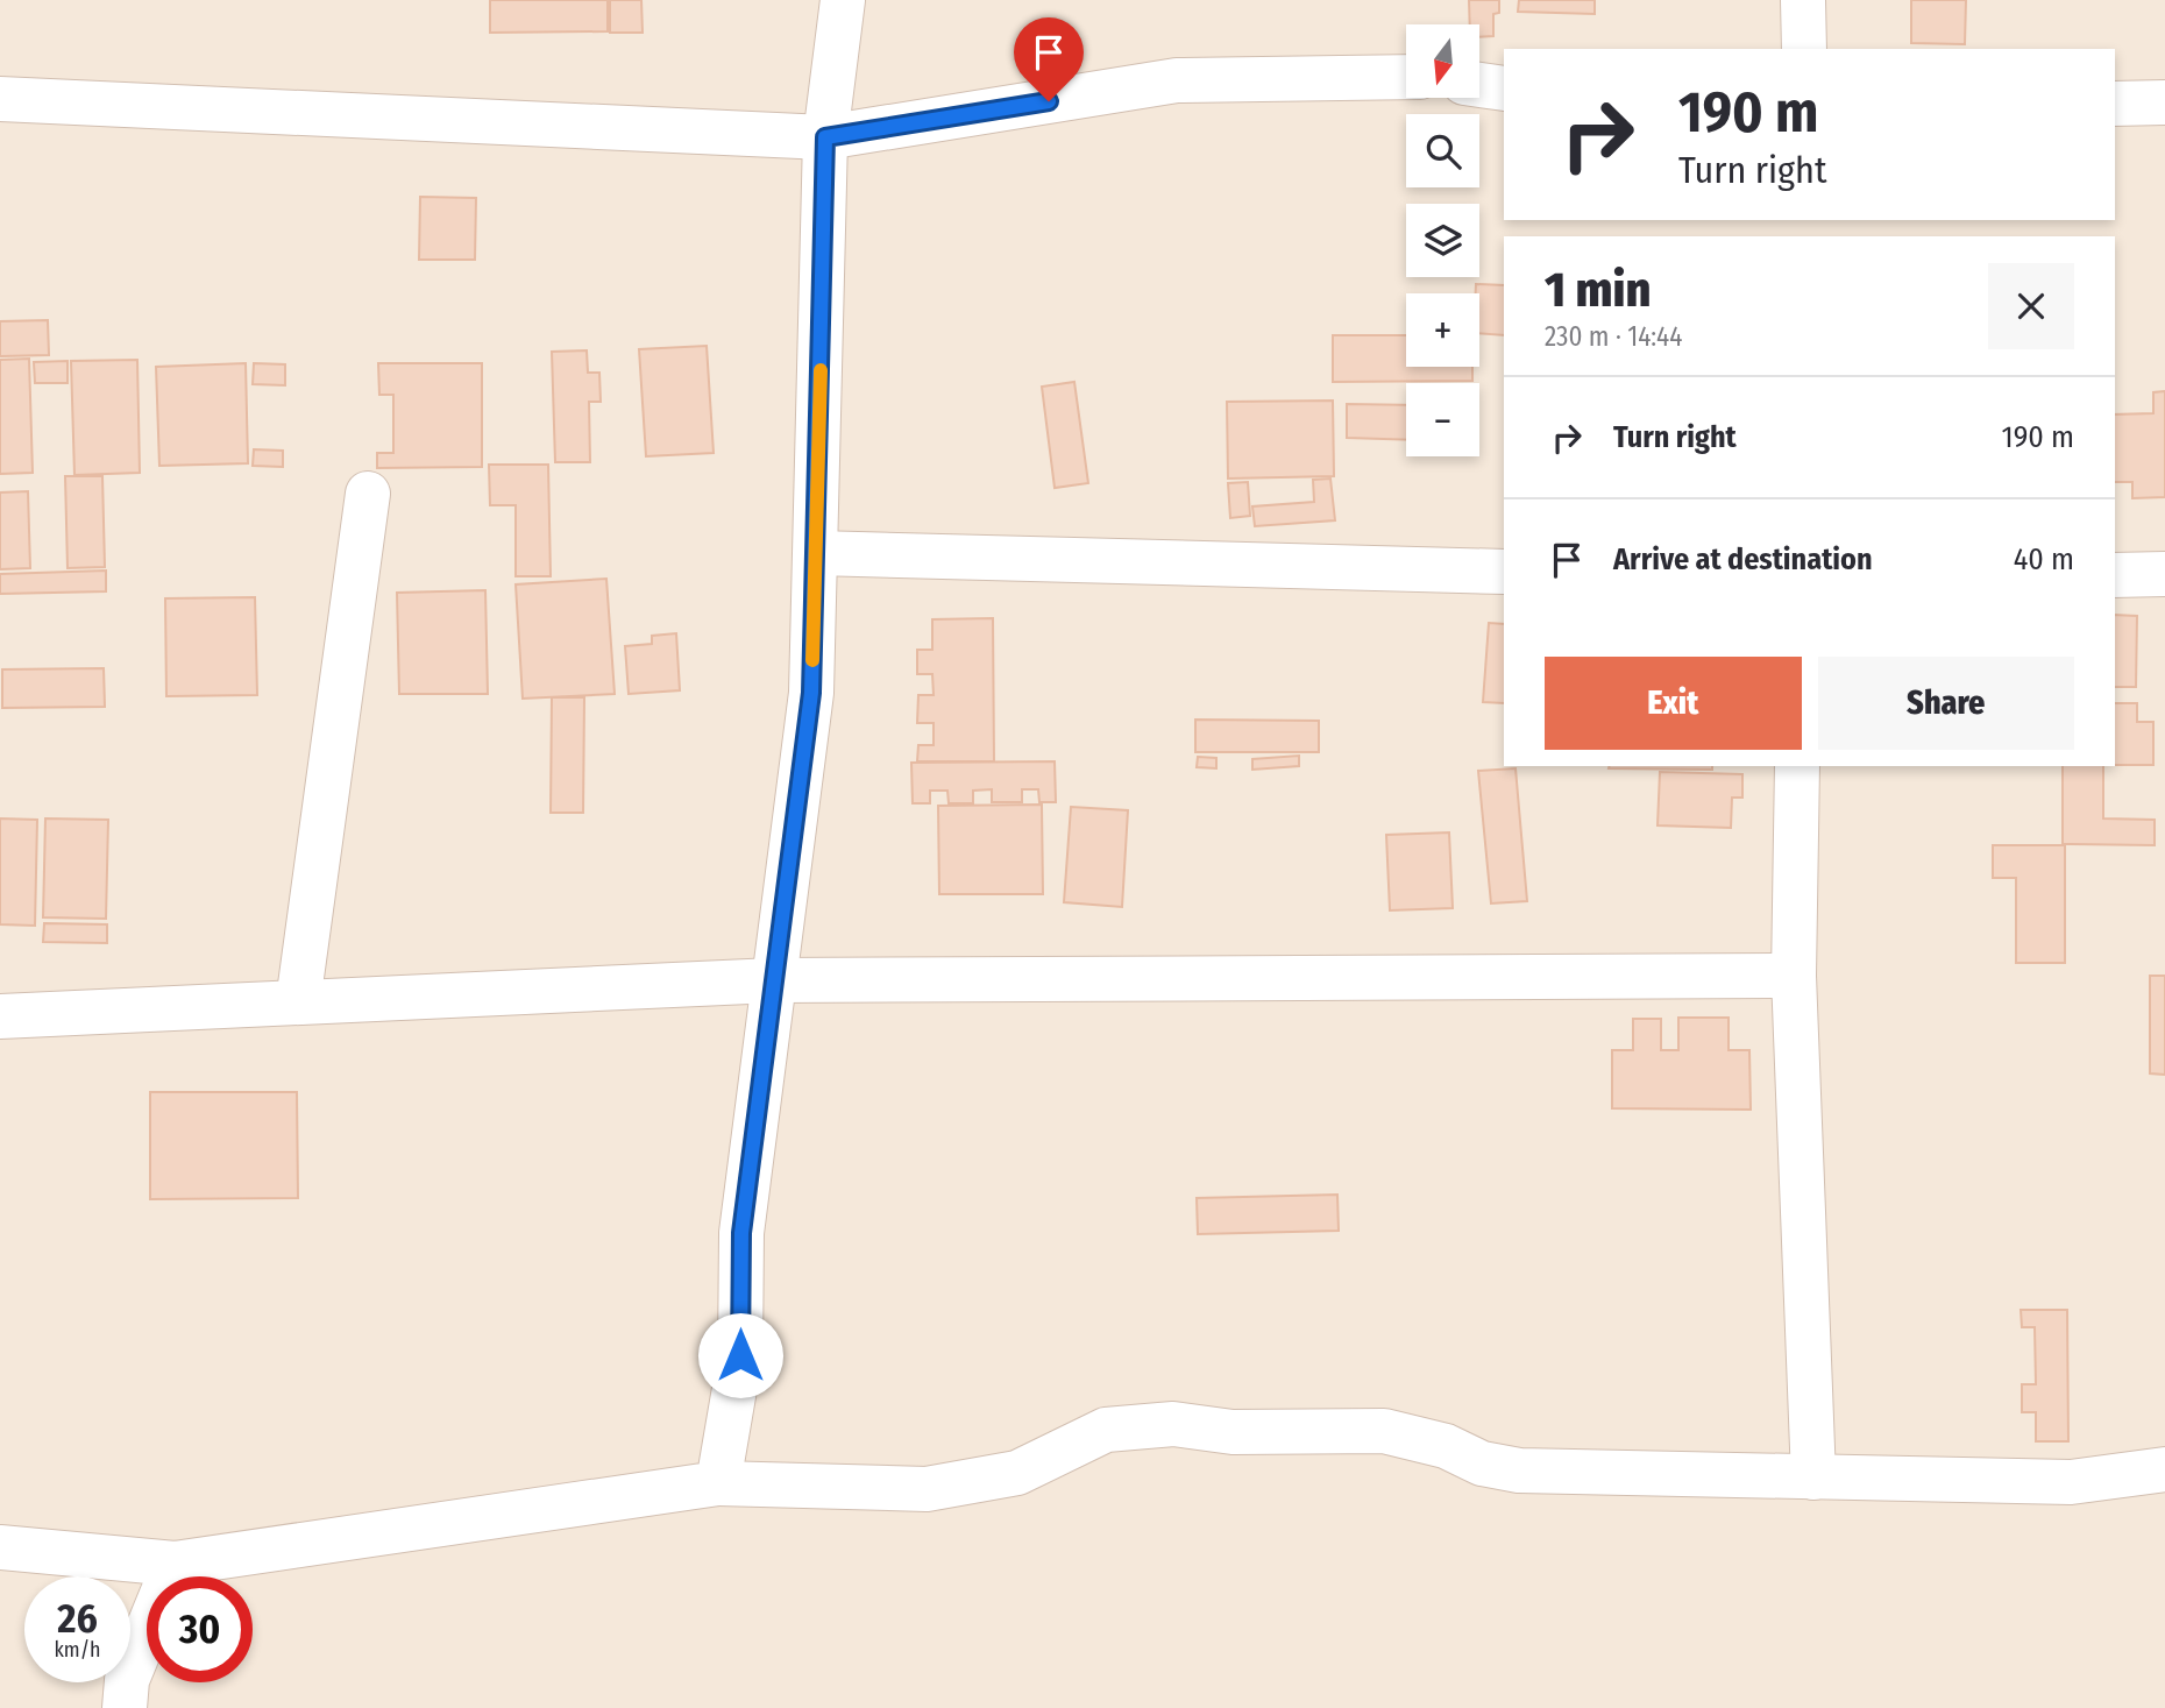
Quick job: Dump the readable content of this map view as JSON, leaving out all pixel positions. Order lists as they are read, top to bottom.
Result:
{
  "north": "bottom",
  "page": {
    "map_buttons": ["+", "−"],
    "turn": ["190 m", "Turn right"],
    "heading": ["1 min", "230 m · 14:44"],
    "list": [
      {
        "name": "Turn right",
        "value": "190 m"
      },
      {
        "name": "Arrive at destination",
        "value": "40 m"
      }
    ],
    "buttons": ["Exit", "Share"],
    "speed": "26 km/h",
    "limit": "30"
  }
}
